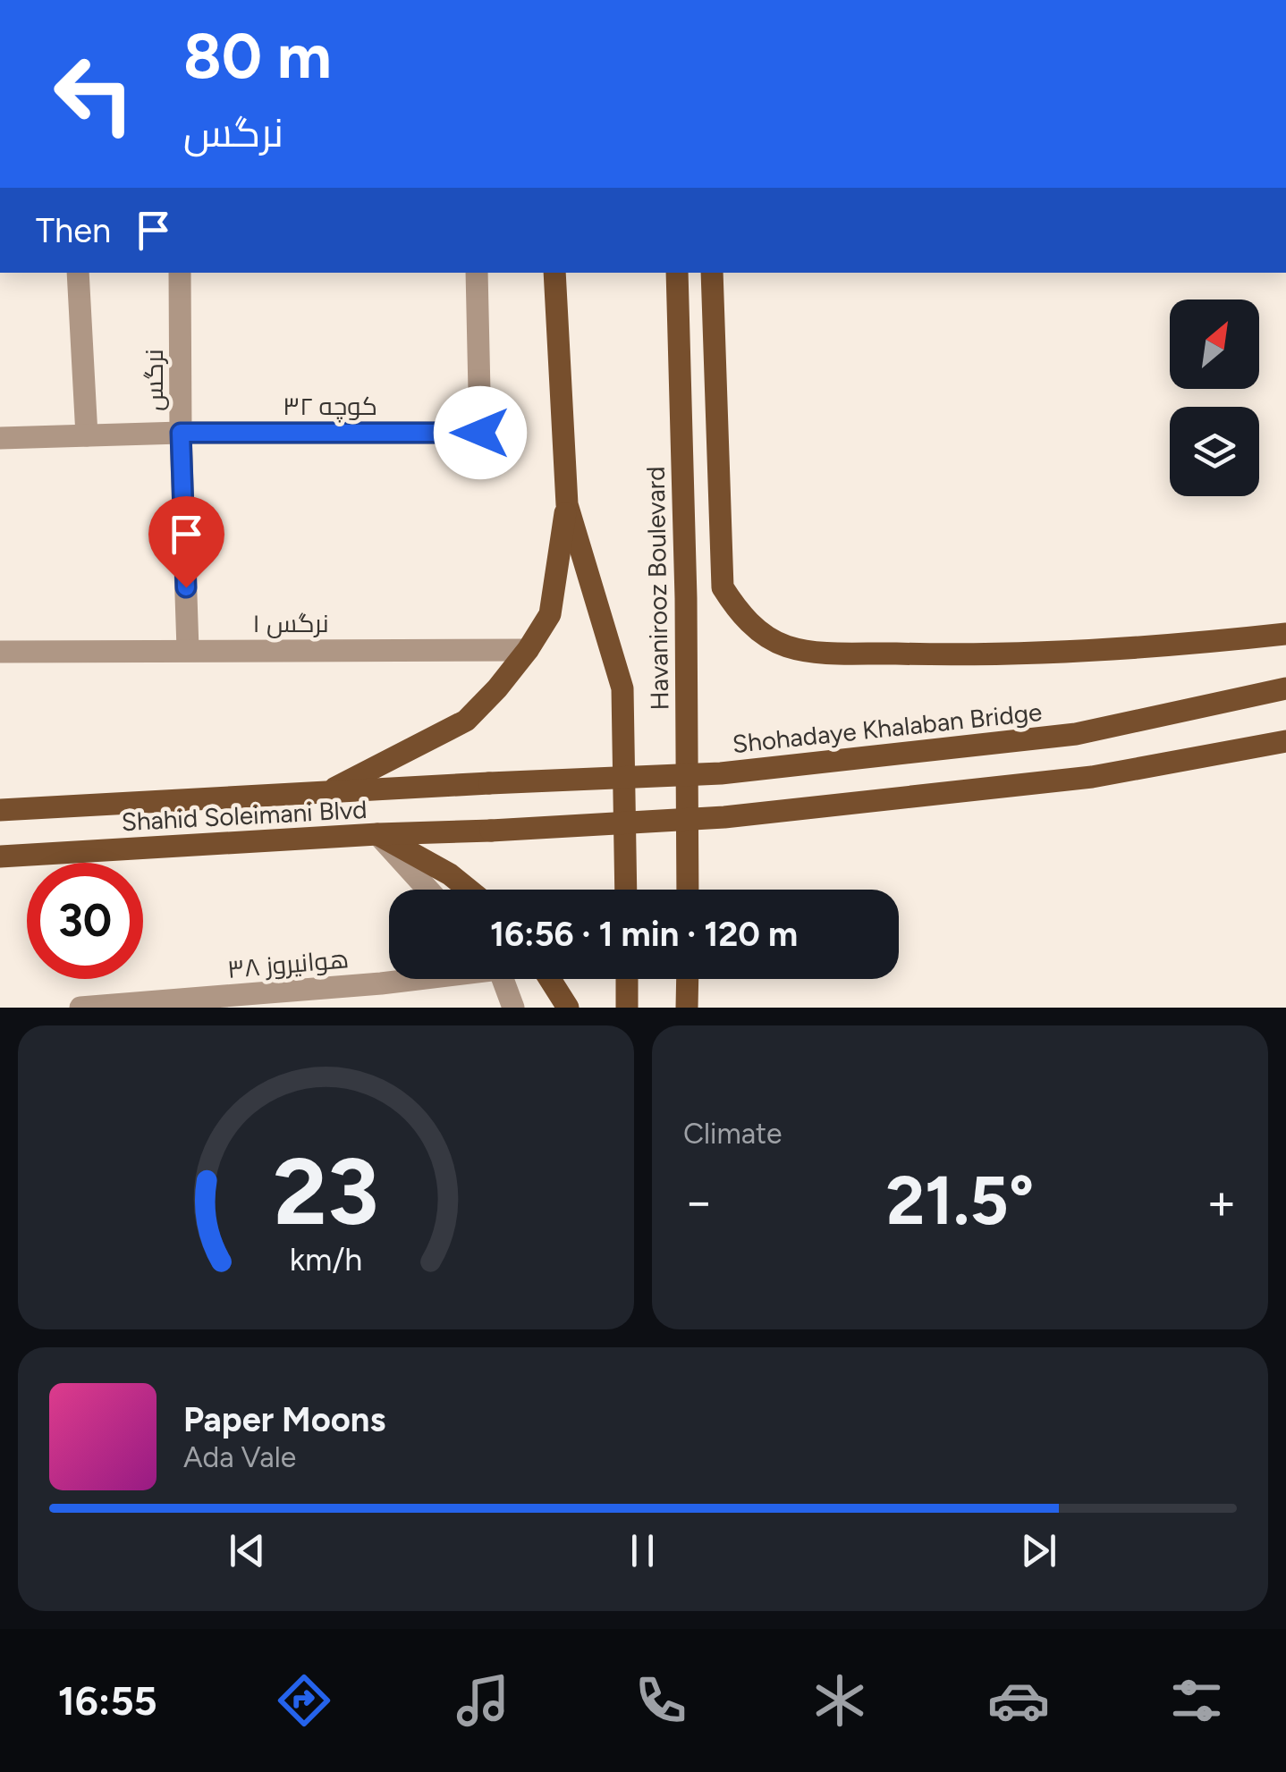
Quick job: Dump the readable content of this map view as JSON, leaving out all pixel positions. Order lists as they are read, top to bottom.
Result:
{
  "streets": {
    "main road": ["Havanirooz Boulevard", "Shohadaye Khalaban Bridge", "Shahid Soleimani Blvd"],
    "street": [
      "نرگس",
      "کوچه ۳۲",
      "نرگس ۱",
      "هوانیروز ۳۸"
    ]
  },
  "crossings": [
    ["نرگس", "کوچه ۳۲"],
    ["نرگس", "نرگس ۱"],
    ["Shohadaye Khalaban Bridge", "Shahid Soleimani Blvd"]
  ],
  "north": "top right",
  "page": {
    "turn": ["80 m", "نرگس"],
    "then": "Then",
    "limit": "30",
    "trip": "16:56 · 1 min · 120 m",
    "tile": "Climate",
    "heat": ["−", "21.5°", "+"],
    "song": ["Paper Moons", "Ada Vale"],
    "tabs": "16:55",
    "gauge": ["23", "km/h"]
  }
}
